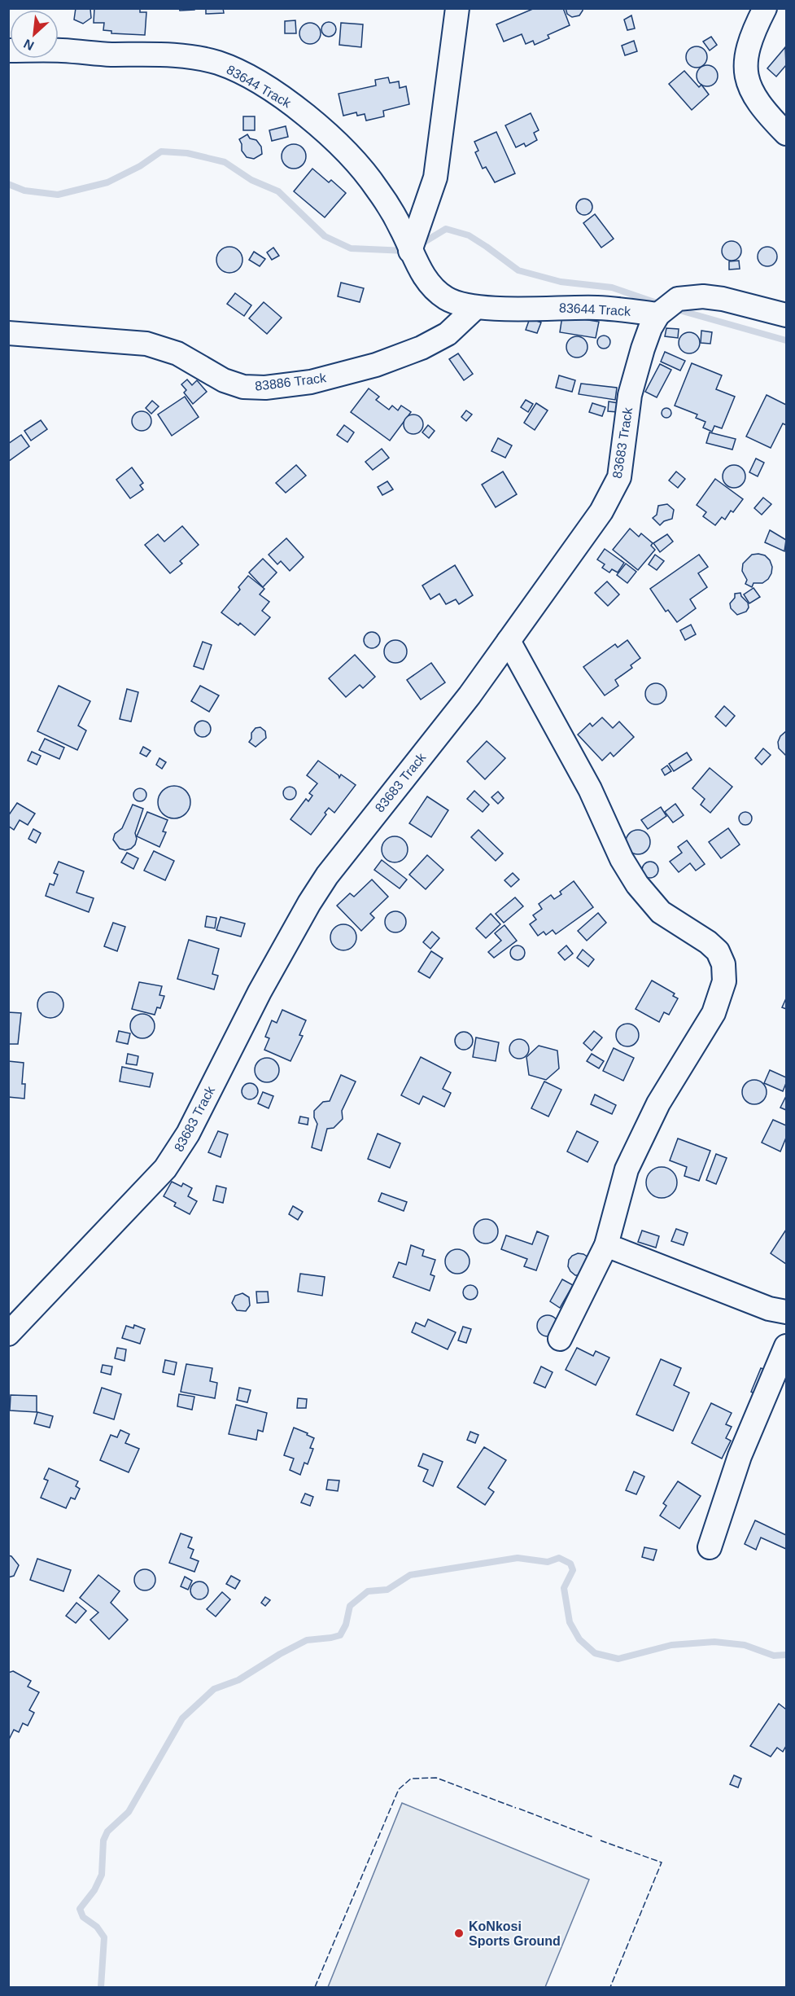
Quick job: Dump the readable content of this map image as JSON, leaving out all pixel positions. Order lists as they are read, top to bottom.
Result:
{
  "streets": {
    "street": ["83644 Track", "83886 Track", "83683 Track"]
  },
  "crossings": [
    ["83644 Track", "83886 Track"],
    ["83644 Track", "83683 Track"]
  ],
  "places": ["KoNkosi Sports Ground"],
  "north": "bottom left"
}
